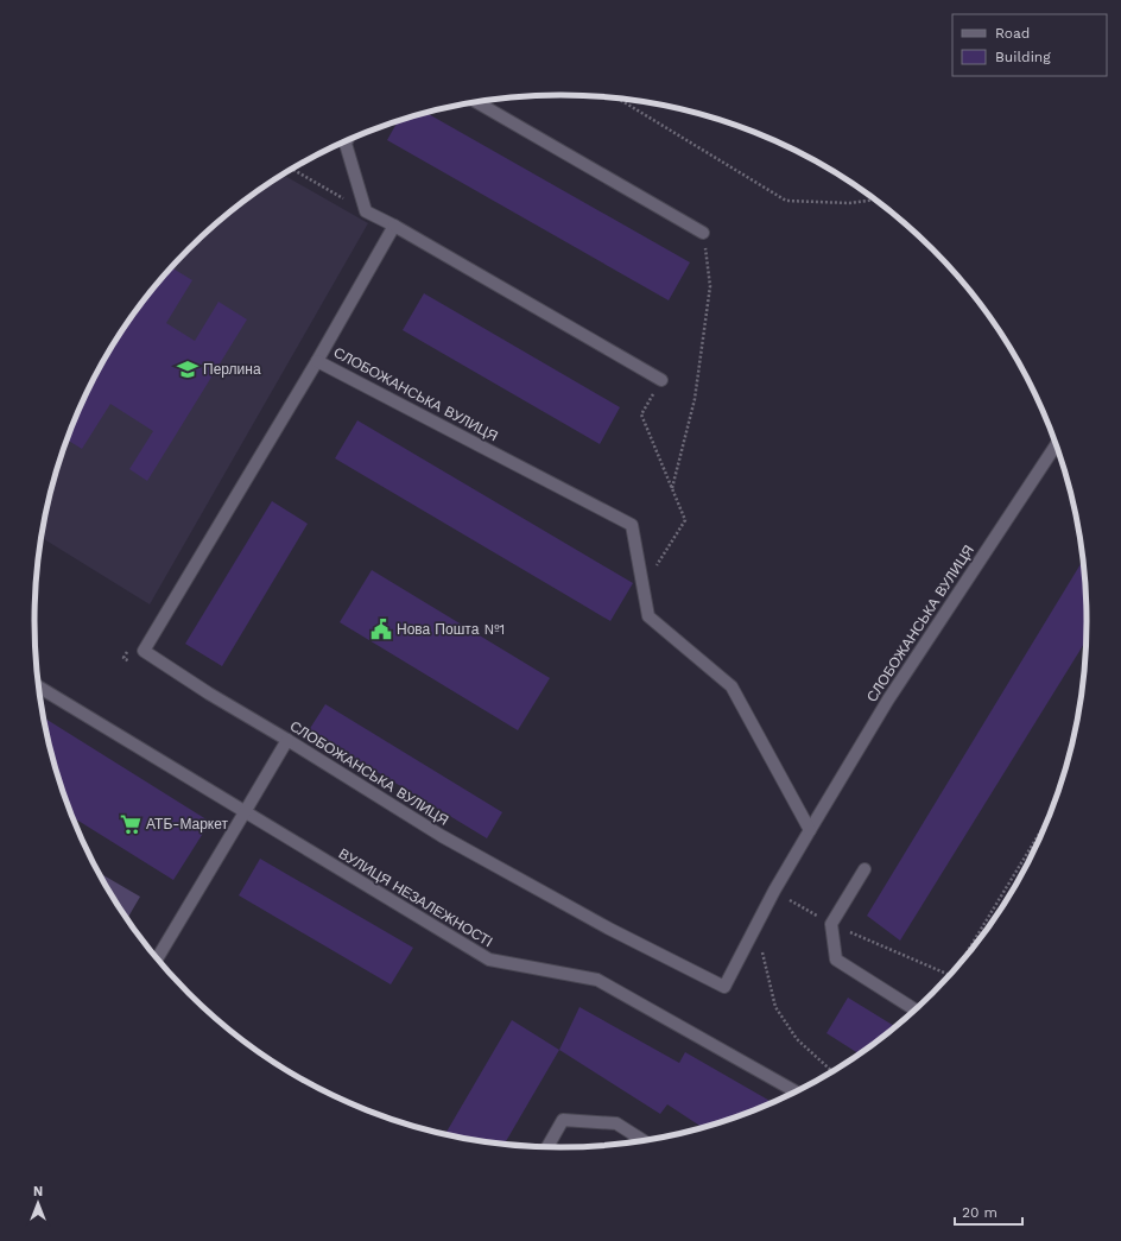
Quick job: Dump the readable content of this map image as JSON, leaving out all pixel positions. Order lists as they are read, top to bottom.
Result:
{
  "streets": {
    "street": ["СЛОБОЖАНСЬКА ВУЛИЦЯ", "ВУЛИЦЯ НЕЗАЛЕЖНОСТІ"]
  },
  "places": {
    "school or university": ["Перлина"],
    "public building": ["Нова Пошта №1"],
    "supermarket": ["АТБ-Маркет"]
  },
  "legend": ["Road", "Building"],
  "scale_bar": "20 m",
  "north": "top"
}
